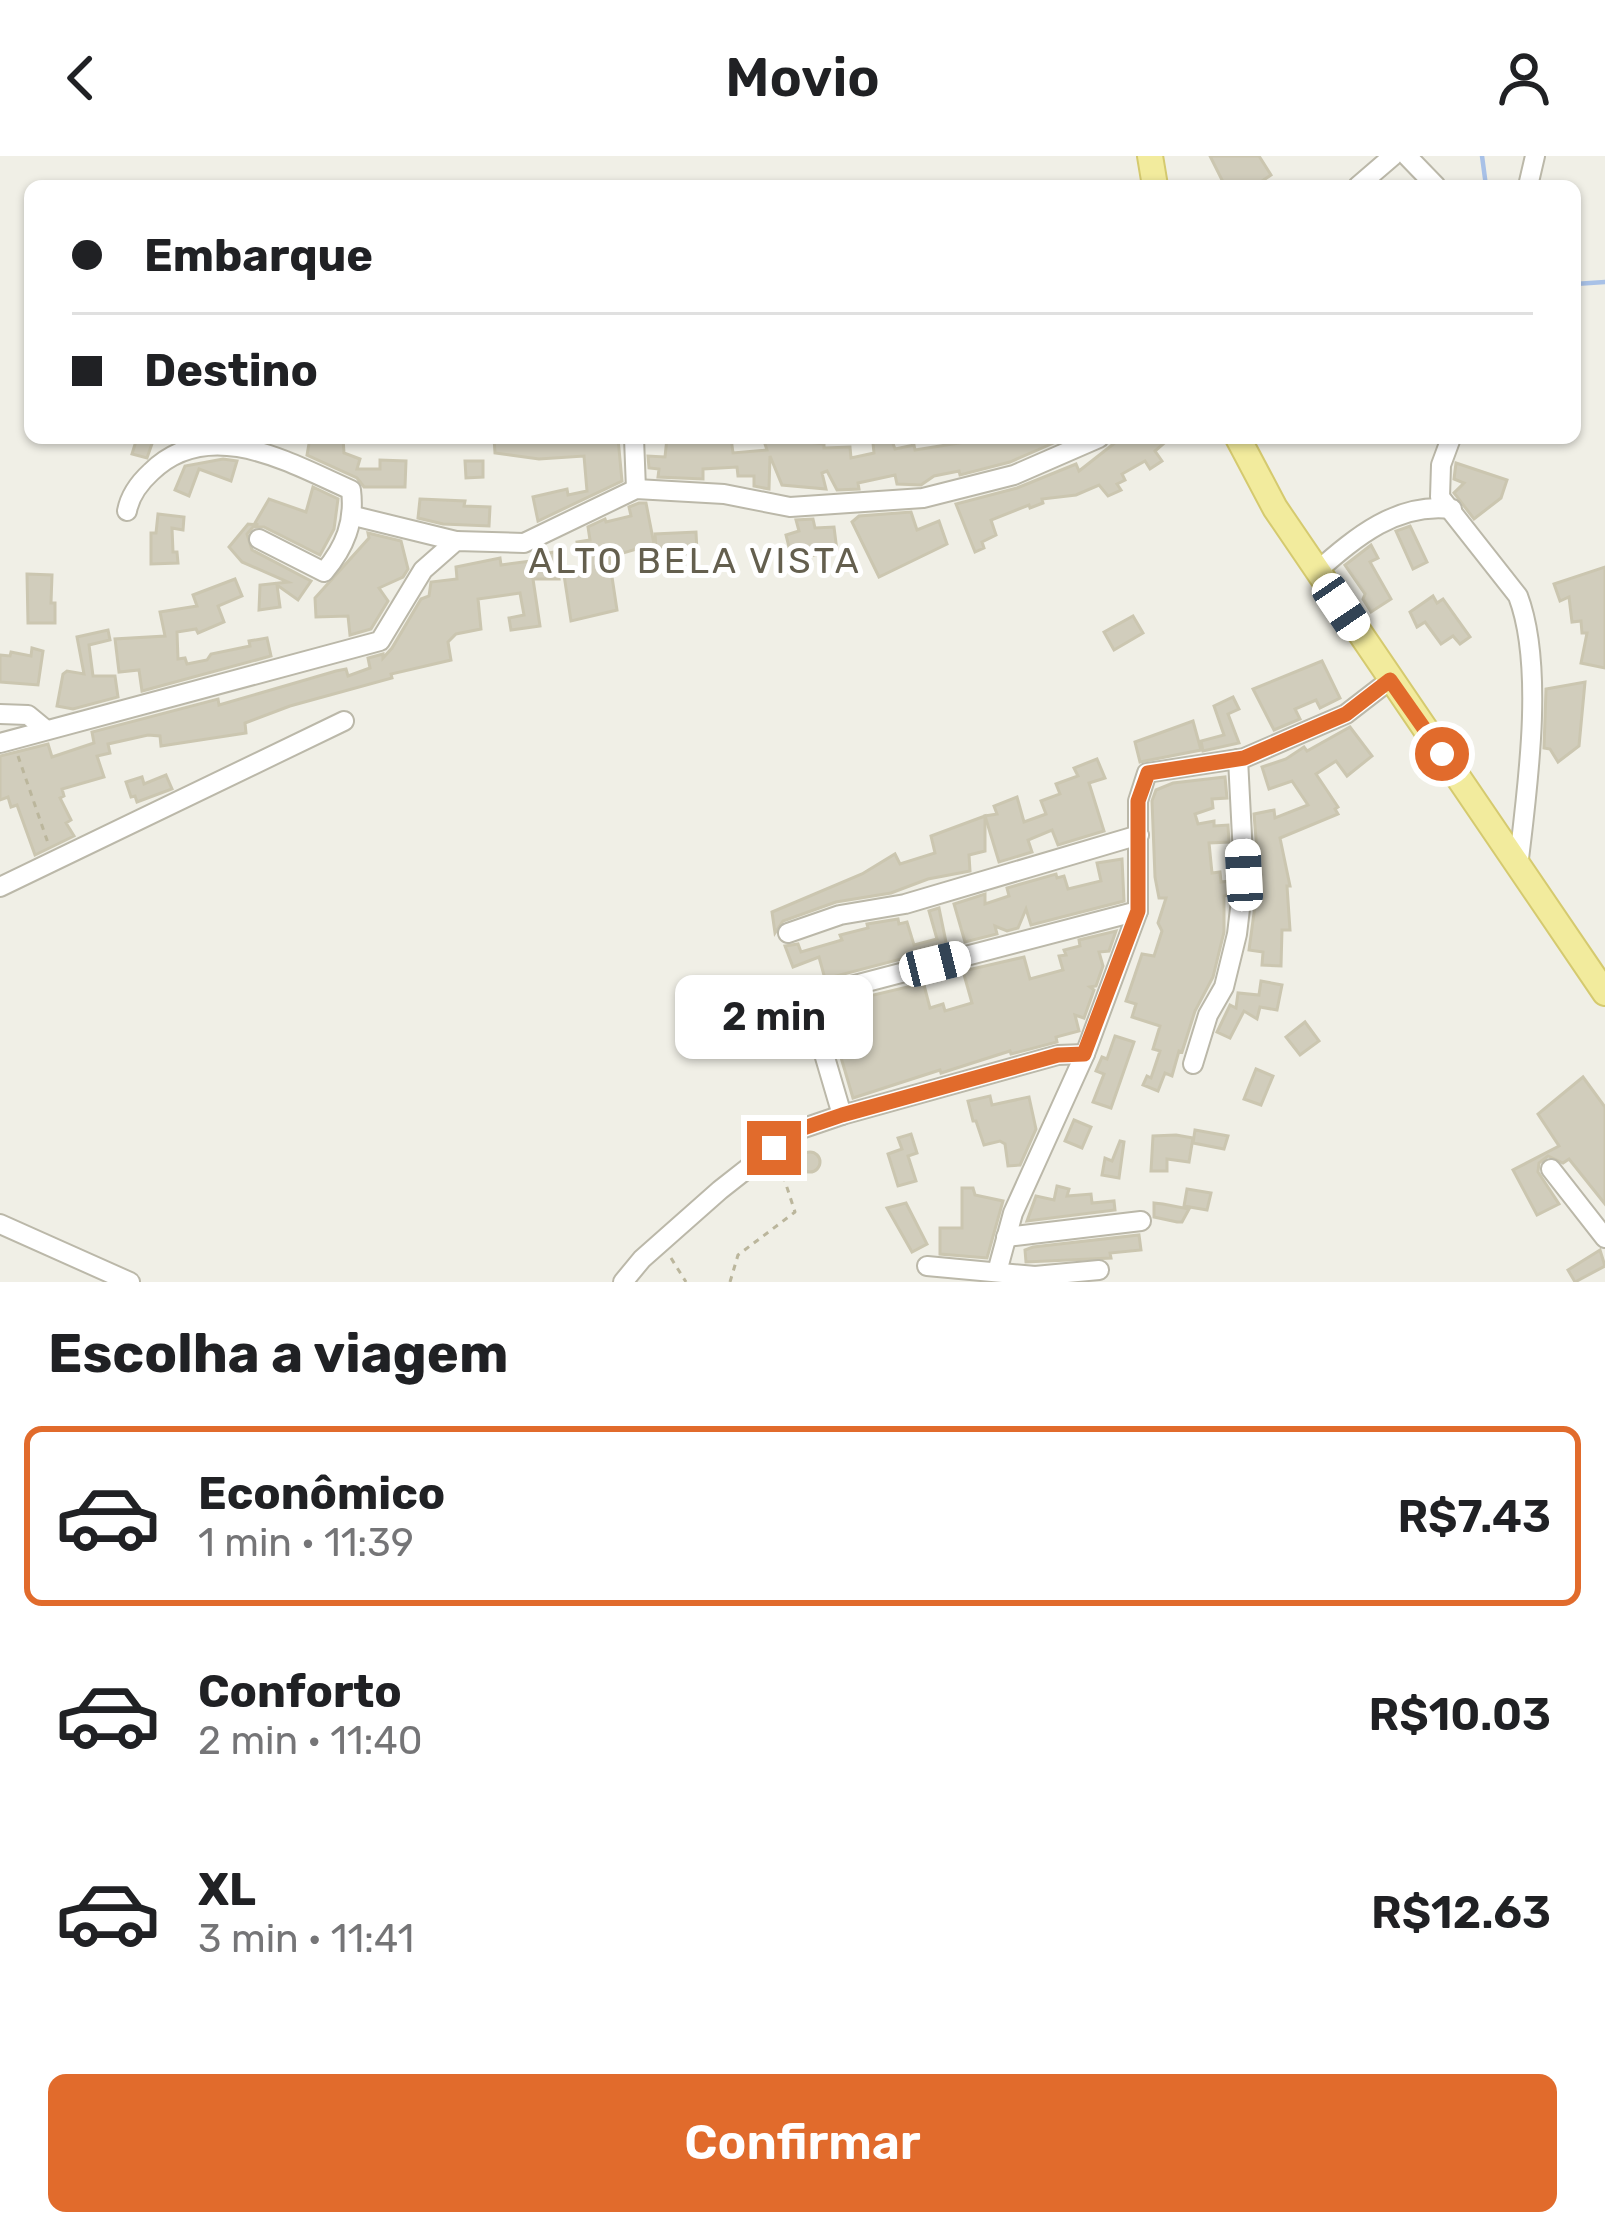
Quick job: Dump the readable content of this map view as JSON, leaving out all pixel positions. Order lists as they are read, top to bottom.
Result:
{
  "districts": ["ALTO BELA VISTA"],
  "page": {
    "header": "Movio",
    "banner": ["Embarque", "Destino"],
    "bubble": "2 min",
    "heading": "Escolha a viagem",
    "list": [
      {
        "name": "Econômico",
        "note": "1 min · 11:39",
        "value": "R$7.43"
      },
      {
        "name": "Conforto",
        "note": "2 min · 11:40",
        "value": "R$10.03"
      },
      {
        "name": "XL",
        "note": "3 min · 11:41",
        "value": "R$12.63"
      }
    ],
    "buttons": "Confirmar"
  }
}
